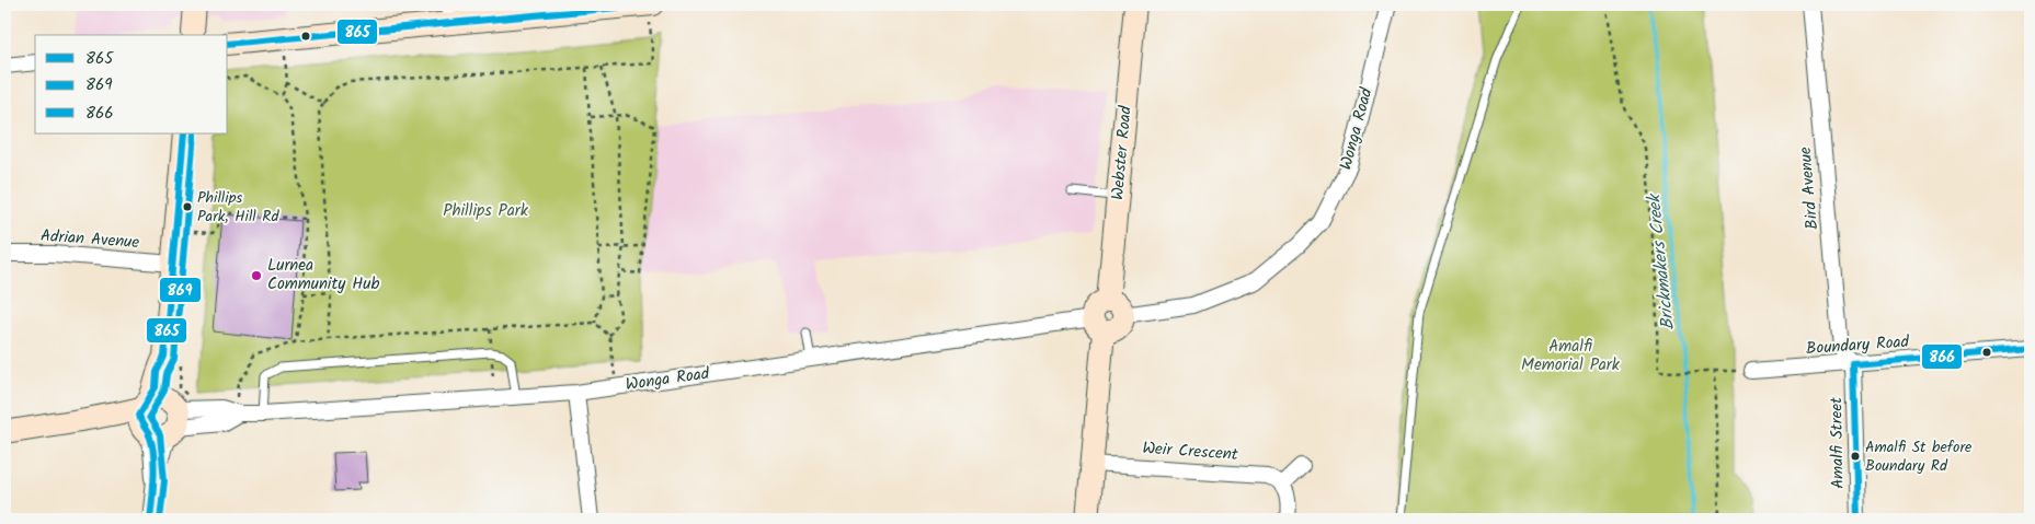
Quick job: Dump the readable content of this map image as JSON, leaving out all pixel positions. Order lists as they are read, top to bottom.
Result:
{
  "streets": {
    "street": [
      "Wonga Road",
      "Webster Road",
      "Bird Avenue",
      "Adrian Avenue",
      "Boundary Road",
      "Amalfi Street",
      "Weir Crescent"
    ]
  },
  "crossings": [
    ["Wonga Road", "Webster Road"],
    ["Bird Avenue", "Boundary Road"],
    ["Bird Avenue", "Amalfi Street"],
    ["Boundary Road", "Amalfi Street"]
  ],
  "water": ["Brickmakers Creek"],
  "parks": ["Phillips Park", "Amalfi Memorial Park"],
  "places": ["Phillips Park, Hill Rd", "Lurnea Community Hub", "Amalfi St before Boundary Rd"],
  "lines": ["transit line 865", "transit line 869", "transit line 866"],
  "legend": ["865", "869", "866"]
}
